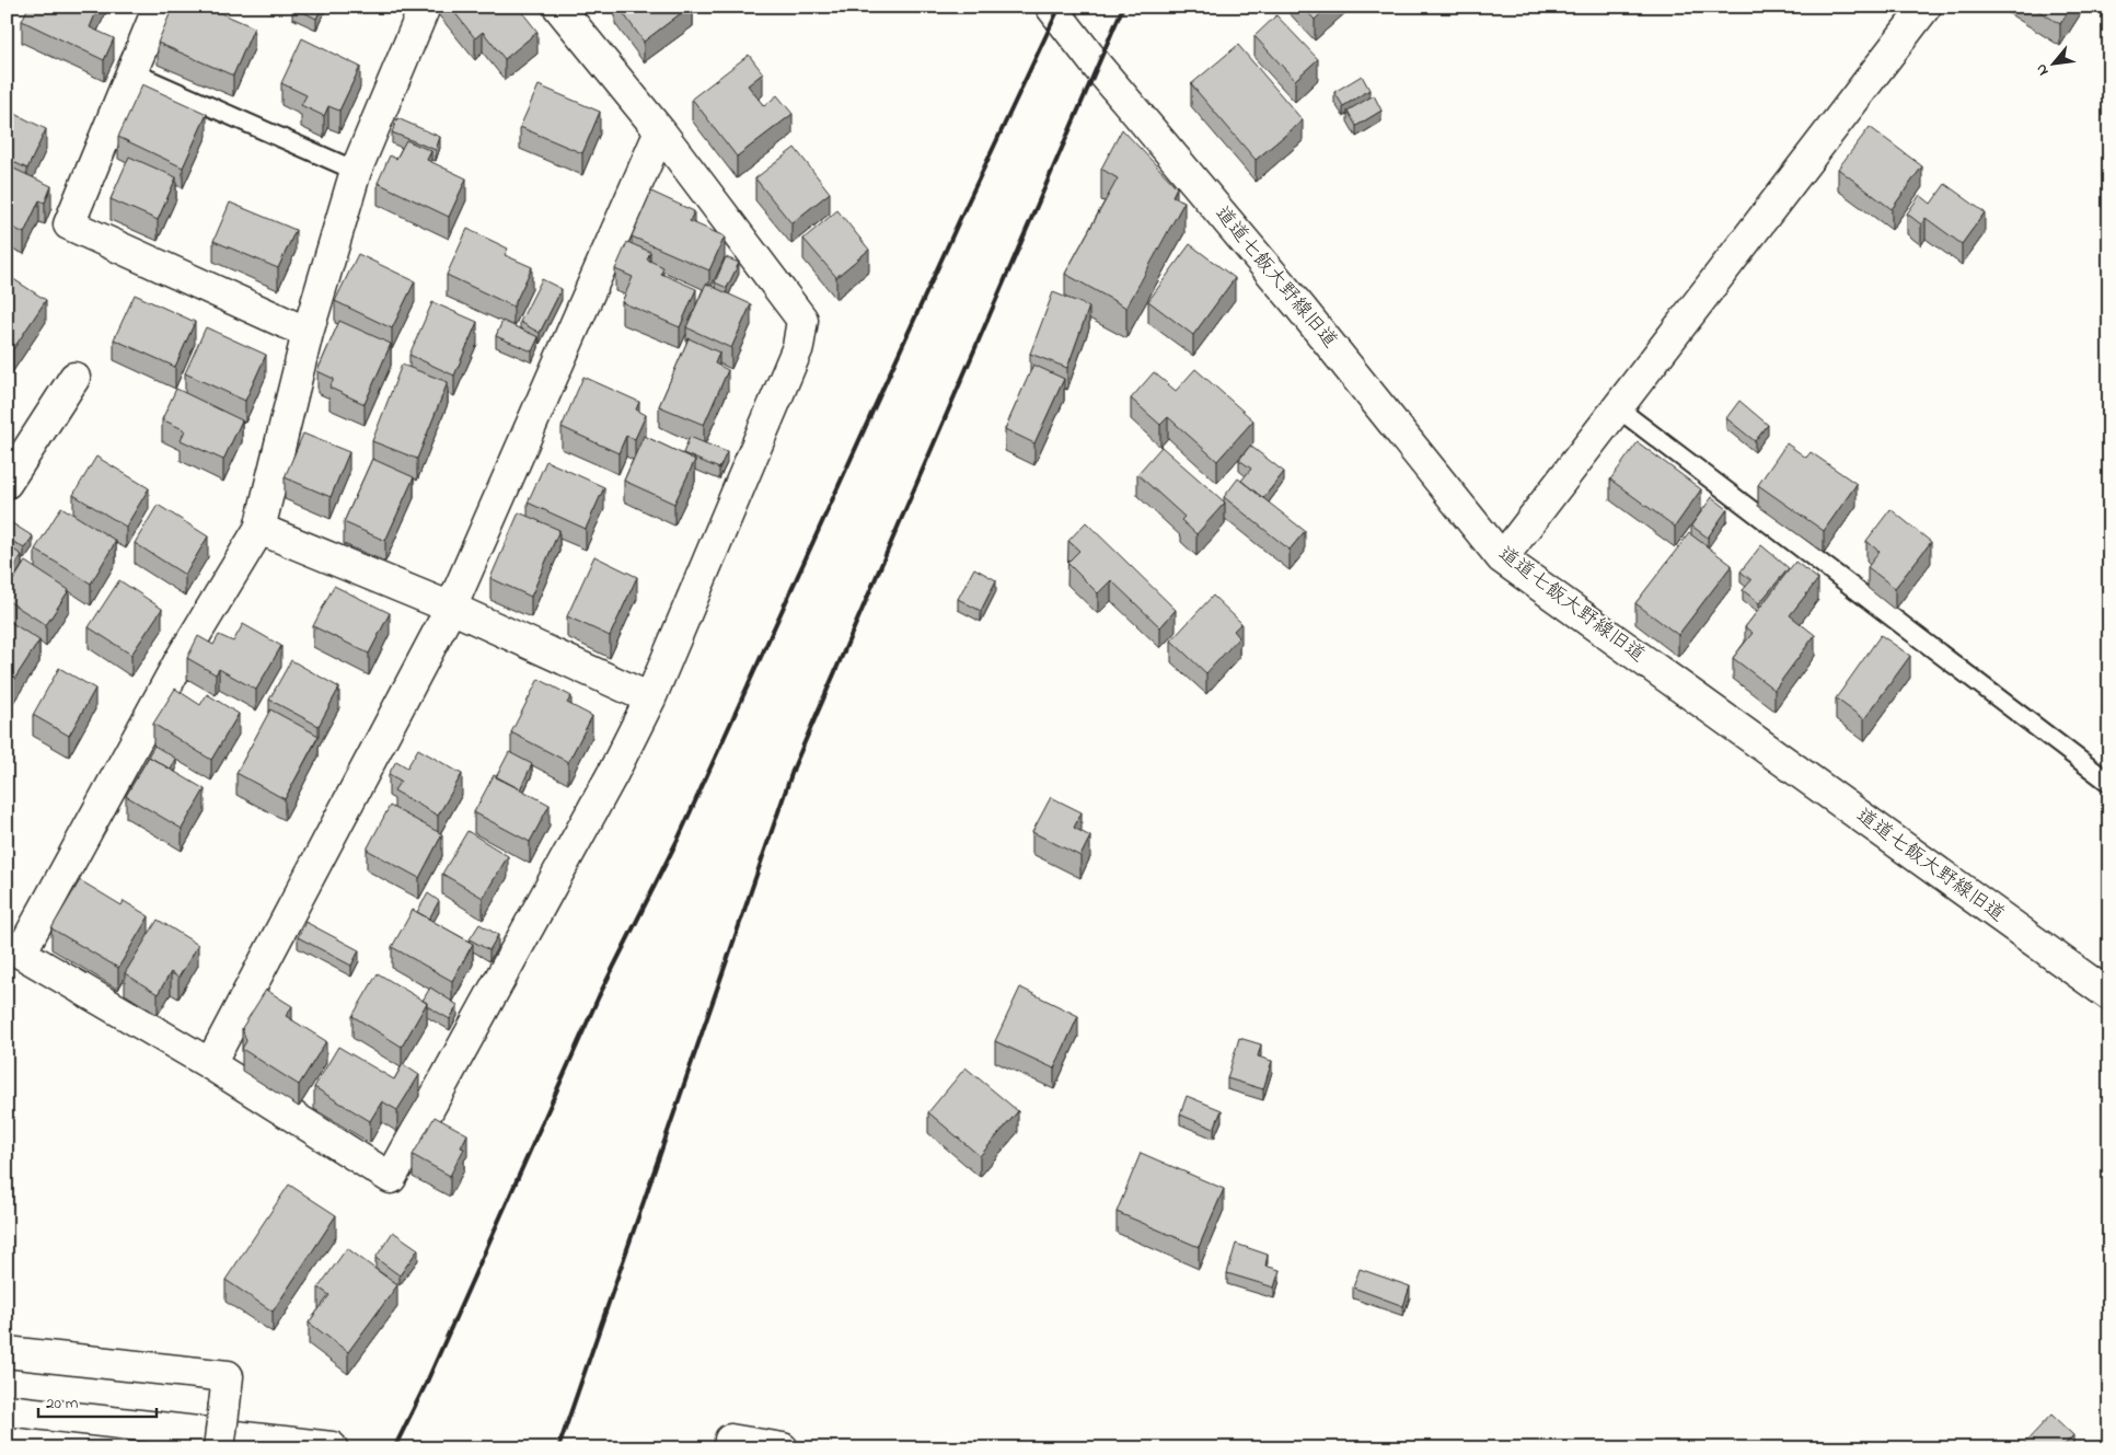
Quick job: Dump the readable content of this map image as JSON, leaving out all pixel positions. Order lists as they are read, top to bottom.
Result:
{
  "streets": {
    "street": ["道道七飯大野線旧道"]
  },
  "scale_bar": "20 m",
  "north": "bottom left"
}
